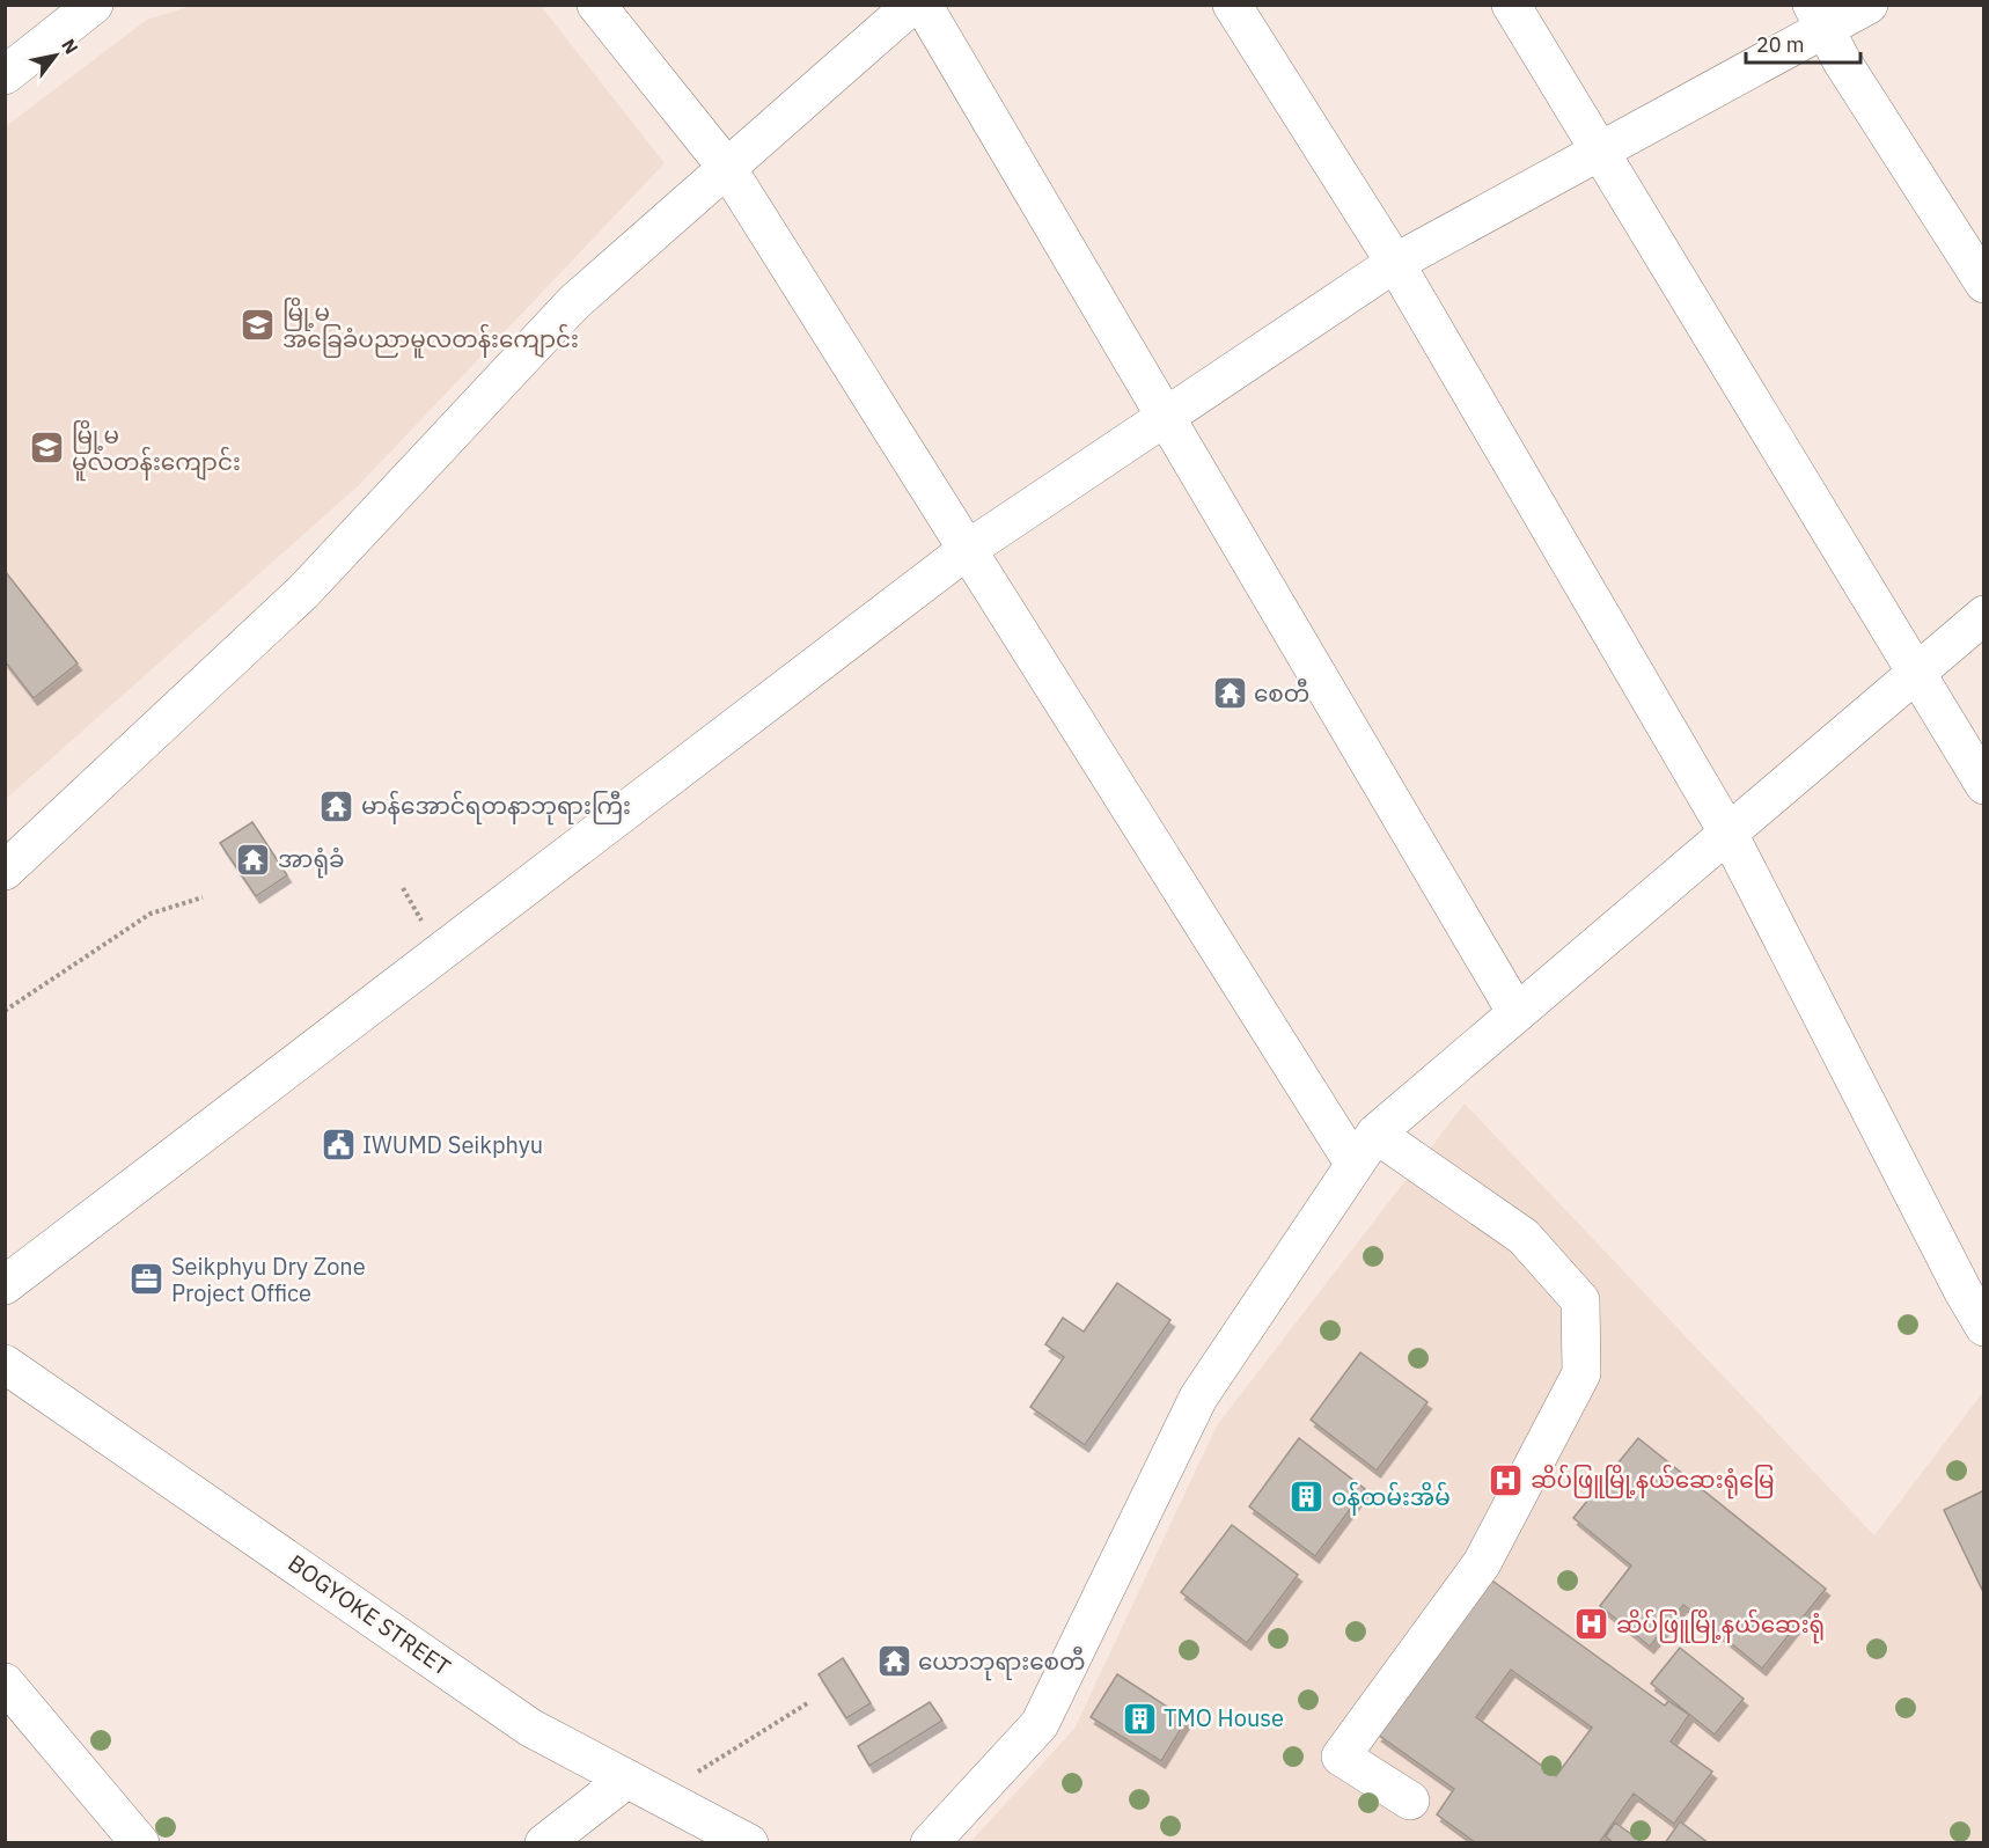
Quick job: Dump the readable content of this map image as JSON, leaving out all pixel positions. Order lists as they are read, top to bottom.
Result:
{
  "streets": {
    "street": ["BOGYOKE STREET"]
  },
  "places": {
    "school or university": ["မြို့မ အခြေခံပညာမူလတန်းကျောင်း", "မြို့မ မူလတန်းကျောင်း"],
    "temple": [
      "စေတီ",
      "မာန်အောင်ရတနာဘုရားကြီး",
      "အာရုံခံ",
      "ယောဘုရားစေတီ"
    ],
    "public building": ["IWUMD Seikphyu"],
    "office": ["Seikphyu Dry Zone Project Office"],
    "hospital": ["ဆိပ်ဖြူမြို့နယ်ဆေးရုံမြေ", "ဆိပ်ဖြူမြို့နယ်ဆေးရုံ"],
    "building": ["ဝန်ထမ်းအိမ်", "TMO House"]
  },
  "scale_bar": "20 m",
  "north": "top right"
}
